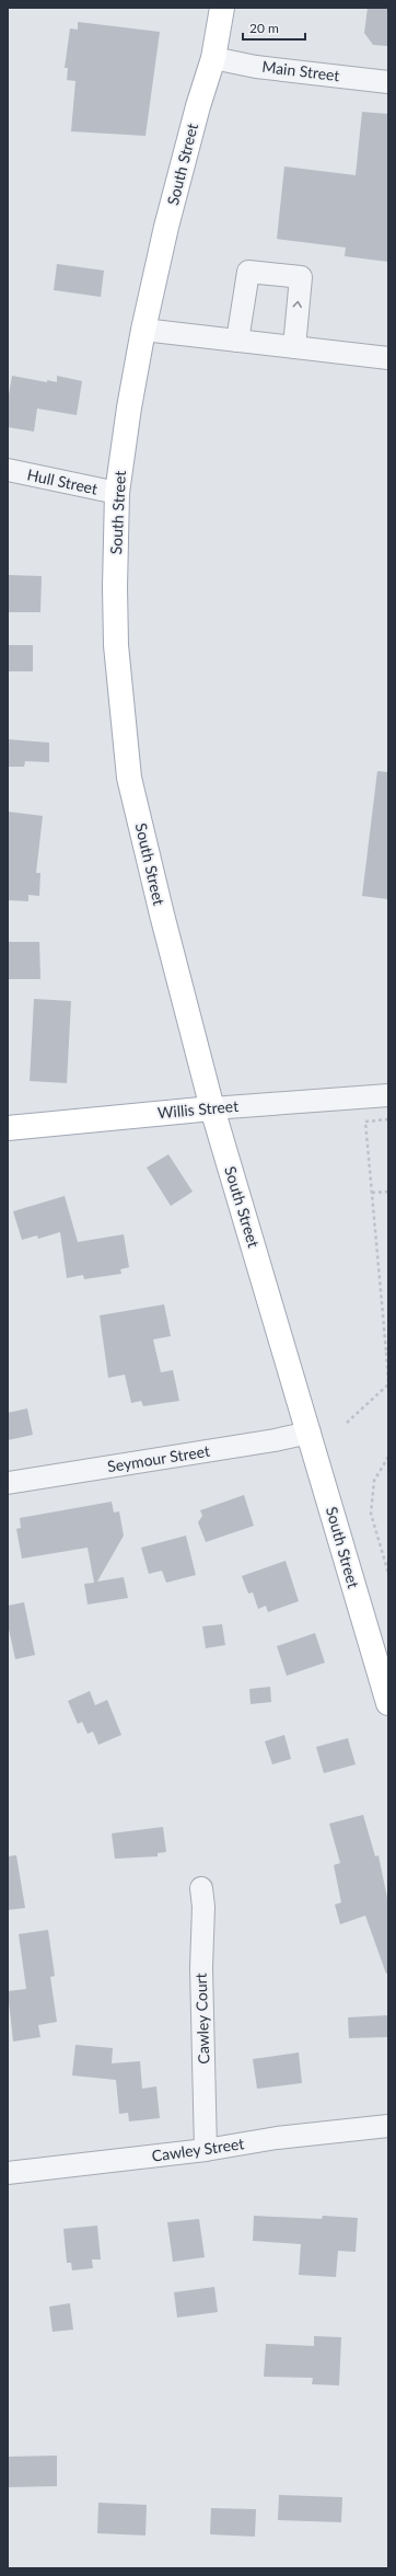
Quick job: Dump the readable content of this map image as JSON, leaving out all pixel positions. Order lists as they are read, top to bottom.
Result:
{
  "streets": {
    "main road": ["South Street", "Willis Street"],
    "street": [
      "Main Street",
      "Hull Street",
      "Seymour Street",
      "Cawley Court",
      "Cawley Street"
    ]
  },
  "crossings": [
    ["Main Street", "South Street"],
    ["South Street", "Hull Street"],
    ["South Street", "Willis Street"],
    ["South Street", "Seymour Street"],
    ["Cawley Court", "Cawley Street"]
  ],
  "scale_bar": "20 m"
}
